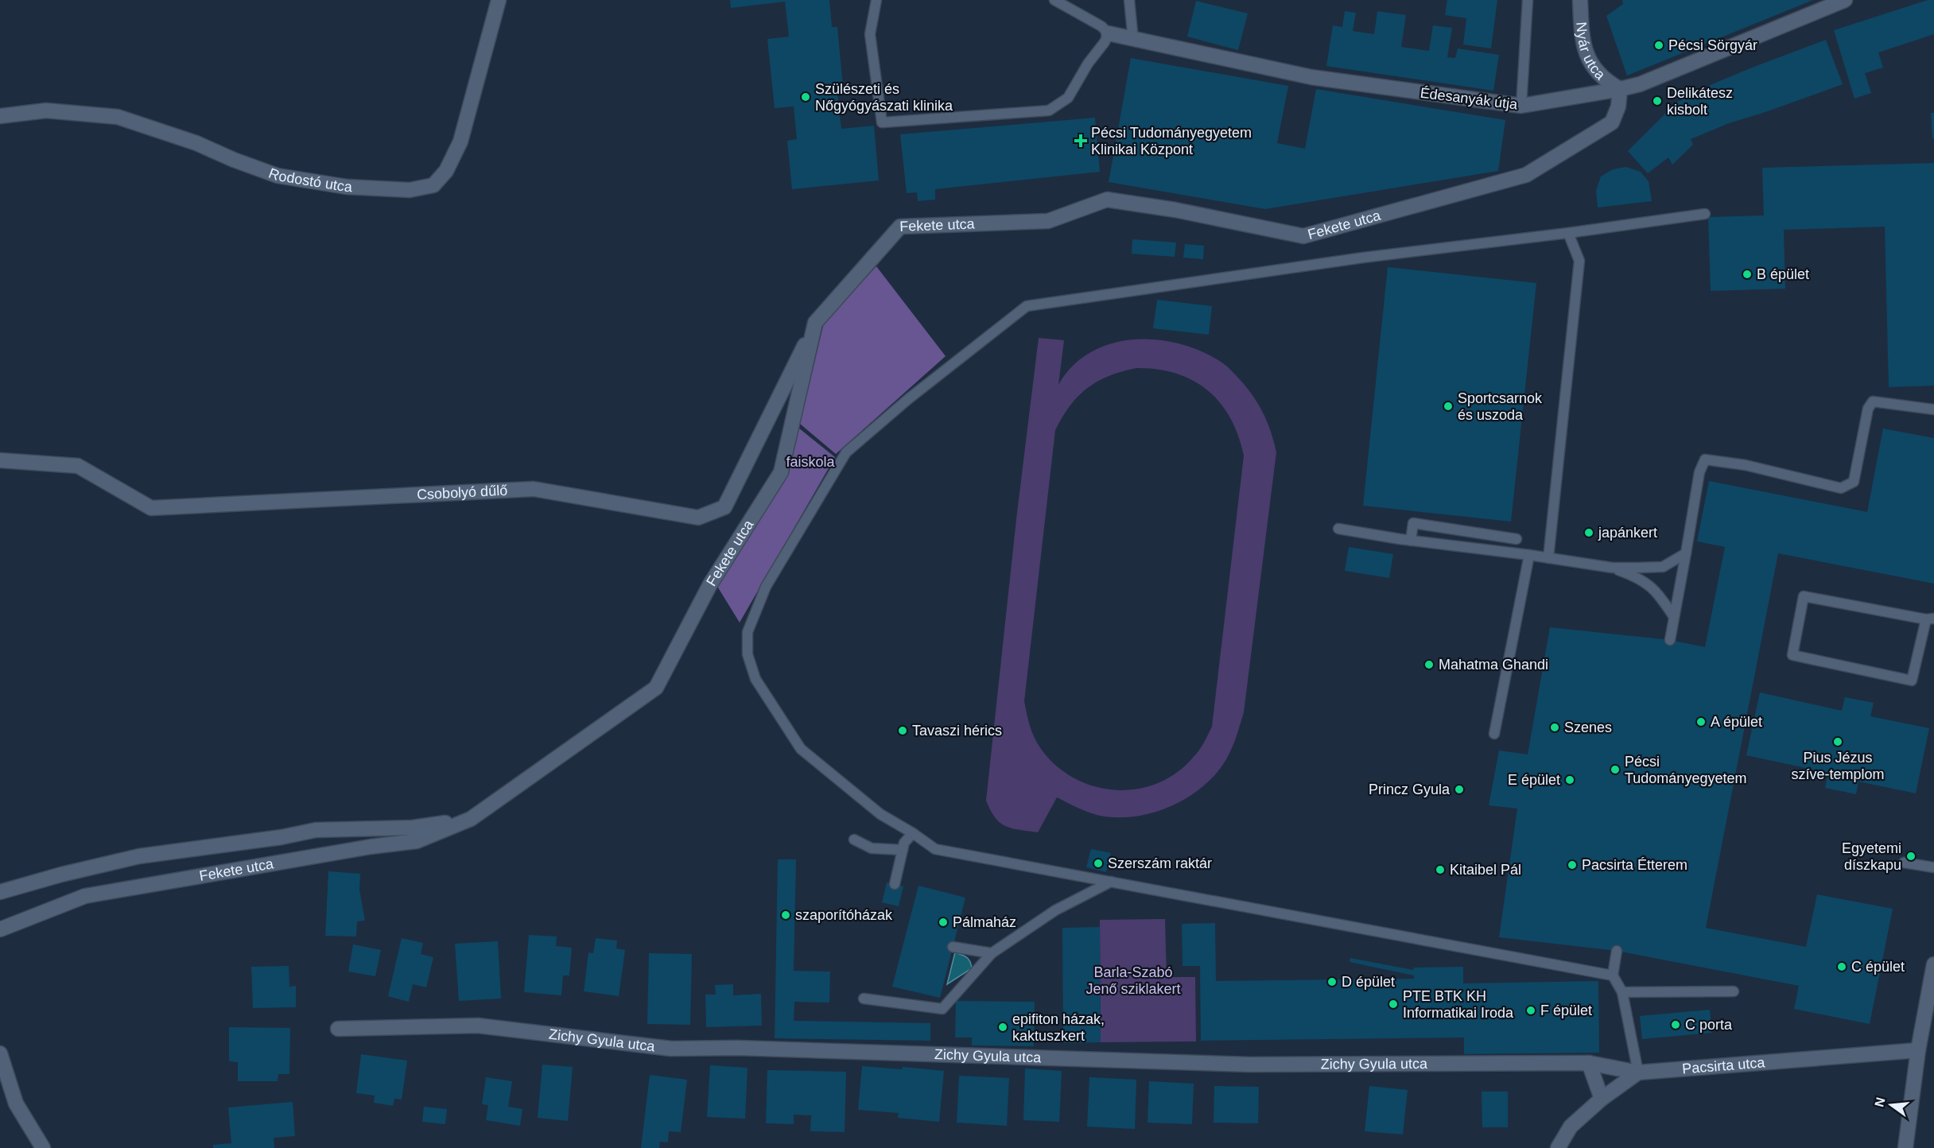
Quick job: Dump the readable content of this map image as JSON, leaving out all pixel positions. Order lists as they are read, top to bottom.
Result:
{
  "streets": {
    "street": [
      "Nyár utca",
      "Édesanyák útja",
      "Rodostó utca",
      "Fekete utca",
      "Csobolyó dűlő",
      "Zichy Gyula utca",
      "Pacsirta utca"
    ]
  },
  "crossings": [
    ["Nyár utca", "Édesanyák útja"],
    ["Nyár utca", "Fekete utca"],
    ["Édesanyák útja", "Fekete utca"],
    ["Fekete utca", "Csobolyó dűlő"],
    ["Zichy Gyula utca", "Pacsirta utca"]
  ],
  "parks": ["faiskola", "Barla-Szabó Jenő sziklakert"],
  "places": {
    "other": [
      "Pécsi Sörgyár",
      "Szülészeti és Nőgyógyászati klinika",
      "Delikátesz kisbolt",
      "B épület",
      "Sportcsarnok és uszoda",
      "japánkert",
      "Mahatma Ghandi",
      "A épület",
      "Szenes",
      "Tavaszi hérics",
      "Pius Jézus szíve-templom",
      "Pécsi Tudományegyetem",
      "E épület",
      "Princz Gyula",
      "Egyetemi díszkapu",
      "Szerszám raktár",
      "Pacsirta Étterem",
      "Kitaibel Pál",
      "szaporítóházak",
      "Pálmaház",
      "C épület",
      "D épület",
      "PTE BTK KH Informatikai Iroda",
      "F épület",
      "C porta",
      "epifiton házak, kaktuszkert"
    ],
    "health": ["Pécsi Tudományegyetem Klinikai Központ"]
  },
  "north": "left"
}
